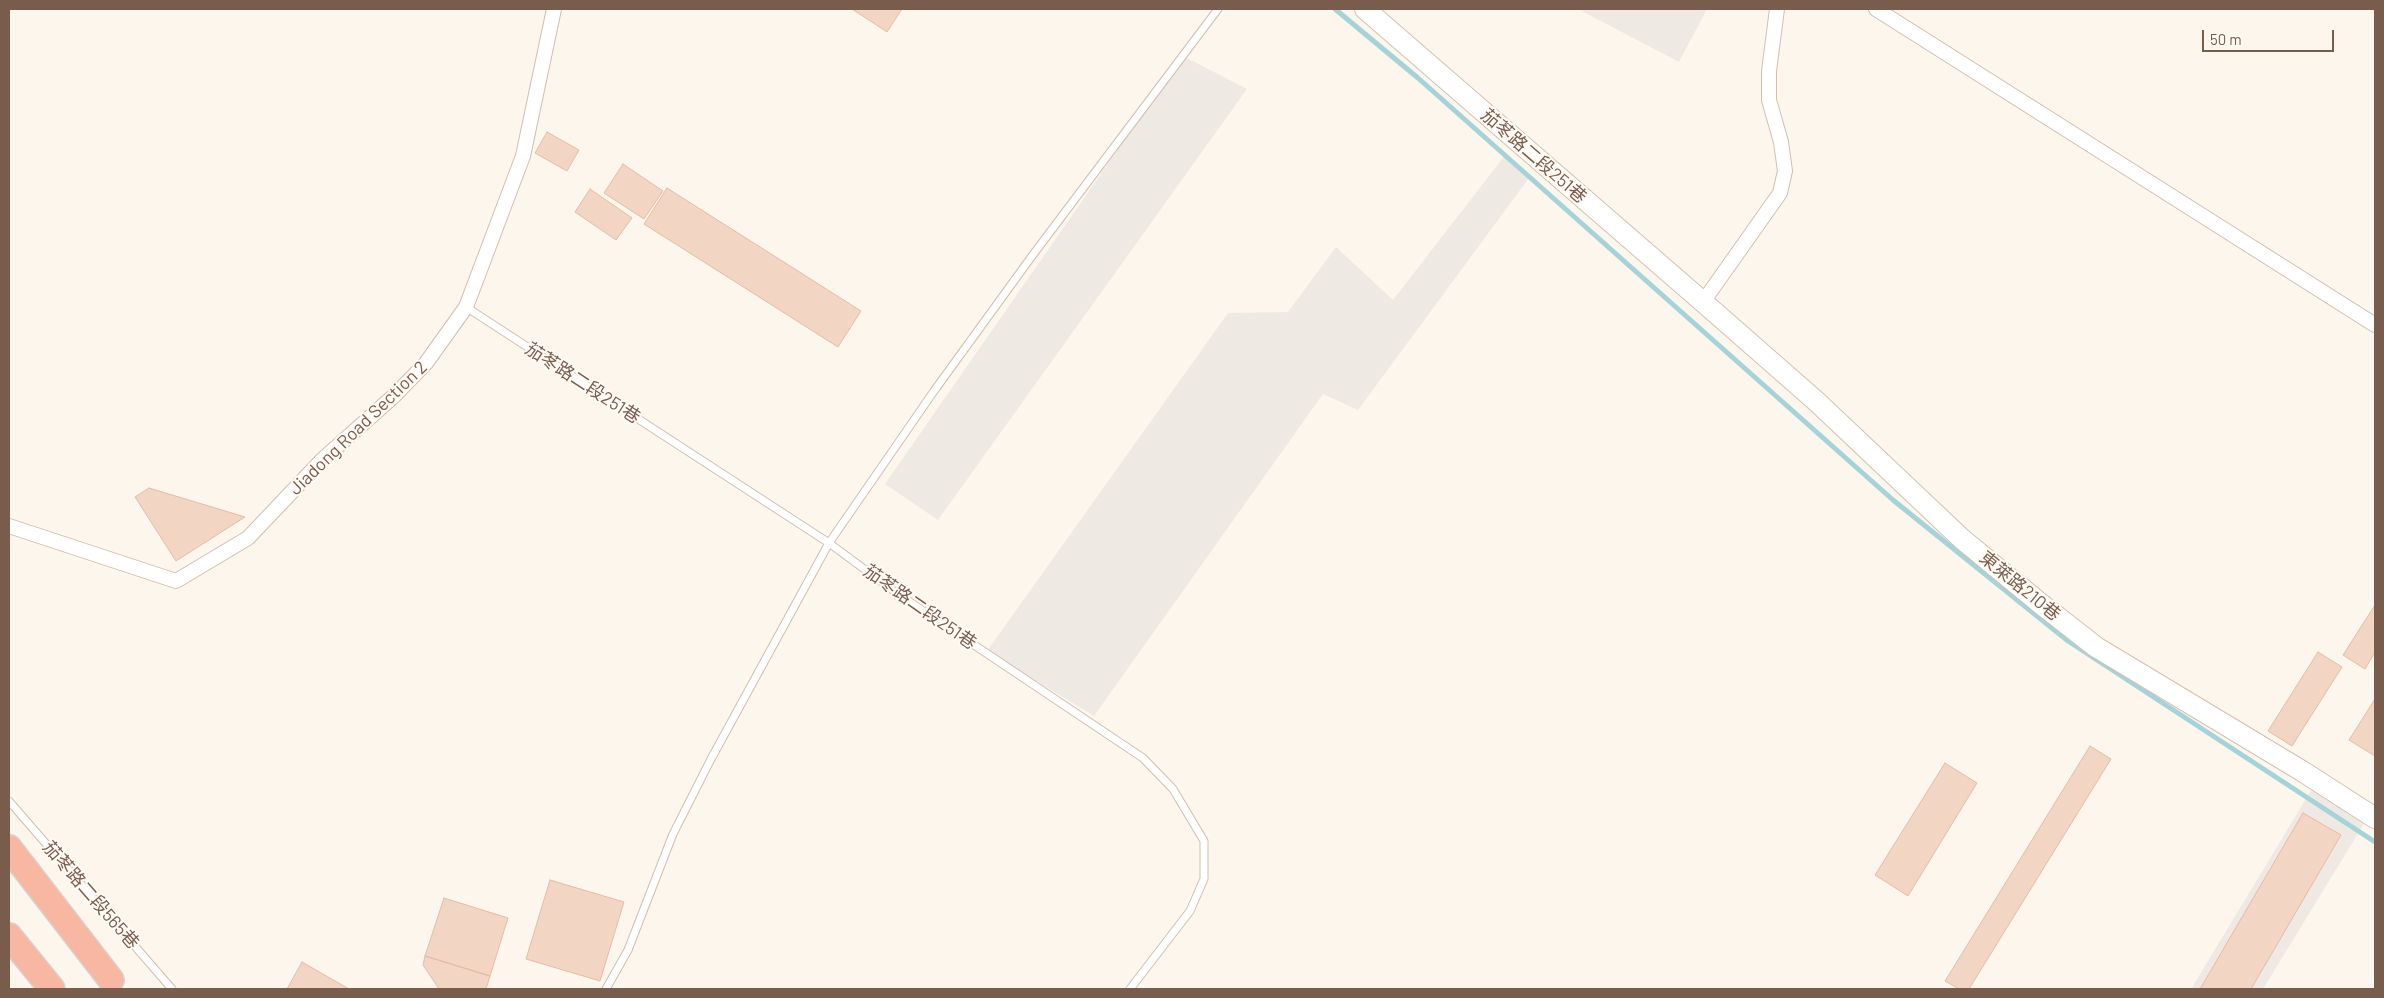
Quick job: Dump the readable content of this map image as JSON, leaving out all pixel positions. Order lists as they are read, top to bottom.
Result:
{
  "streets": {
    "street": ["茄苳路二段251巷", "Jiadong Road Section 2", "東萊路210巷"],
    "lane": ["茄苳路二段565巷"]
  },
  "crossings": [
    ["茄苳路二段251巷", "Jiadong Road Section 2"],
    ["茄苳路二段251巷", "東萊路210巷"]
  ],
  "scale_bar": "50 m"
}
